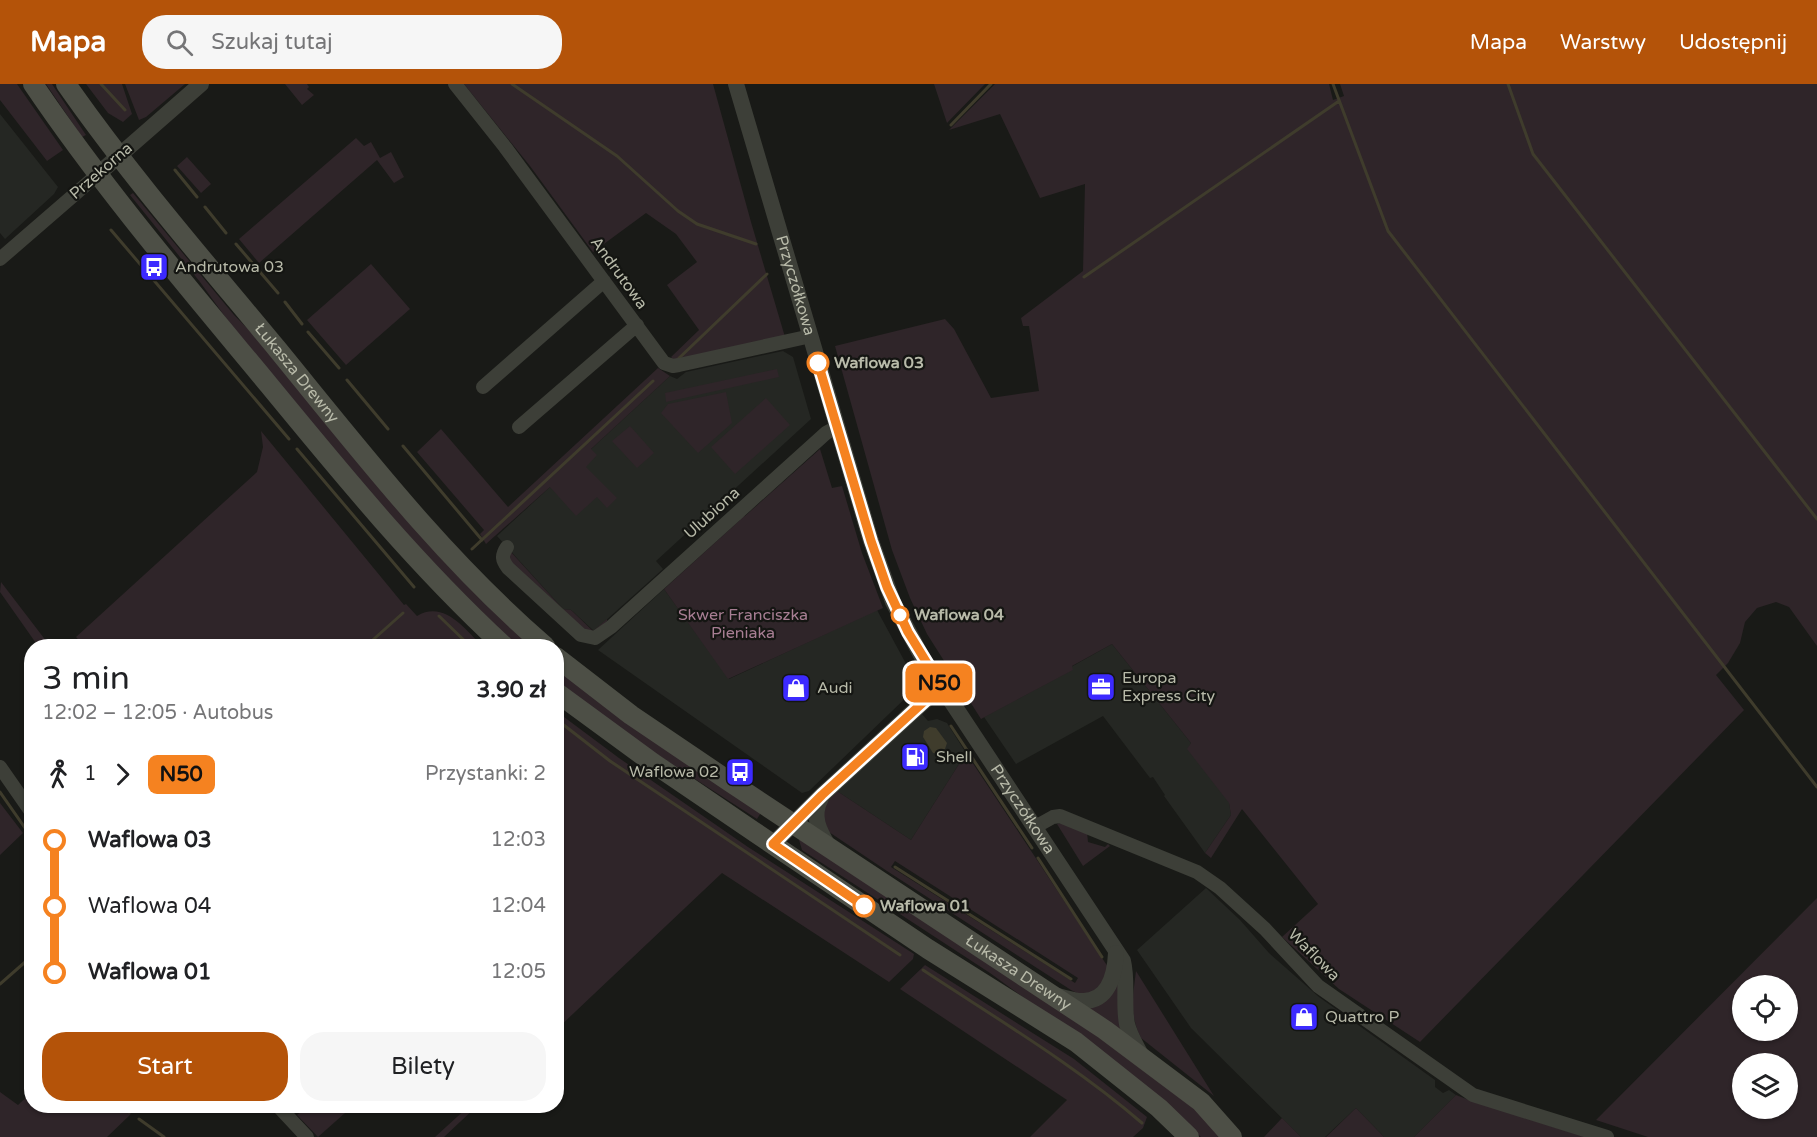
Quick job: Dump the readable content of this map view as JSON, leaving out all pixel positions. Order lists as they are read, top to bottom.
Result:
{
  "streets": {
    "main road": ["Łukasza Drewny"],
    "street": [
      "Przekorna",
      "Andrutowa",
      "Przyczółkowa",
      "Ulubiona",
      "Waflowa"
    ]
  },
  "crossings": [
    ["Przekorna", "Łukasza Drewny"],
    ["Andrutowa", "Przyczółkowa"],
    ["Przyczółkowa", "Łukasza Drewny"],
    ["Przyczółkowa", "Ulubiona"],
    ["Przyczółkowa", "Waflowa"]
  ],
  "parks": ["Skwer Franciszka Pieniaka"],
  "places": {
    "bus stop": ["Andrutowa 03", "Waflowa 02"],
    "other": ["Waflowa 03", "Waflowa 04", "Waflowa 01"],
    "office": ["Europa Express City"],
    "shop": ["Audi", "Quattro P"],
    "fuel station": ["Shell"]
  },
  "lines": ["bus line N50"],
  "page": {
    "header": "Mapa",
    "search": "Szukaj tutaj",
    "nav": ["Mapa", "Warstwy", "Udostępnij"],
    "on_map": "N50",
    "heading": ["3 min", "12:02 – 12:05 · Autobus", "3.90 zł"],
    "legs": ["1", "N50", "Przystanki: 2"],
    "list": [
      {
        "name": "Waflowa 03",
        "value": "12:03"
      },
      {
        "name": "Waflowa 04",
        "value": "12:04"
      },
      {
        "name": "Waflowa 01",
        "value": "12:05"
      }
    ],
    "buttons": ["Start", "Bilety"]
  }
}
